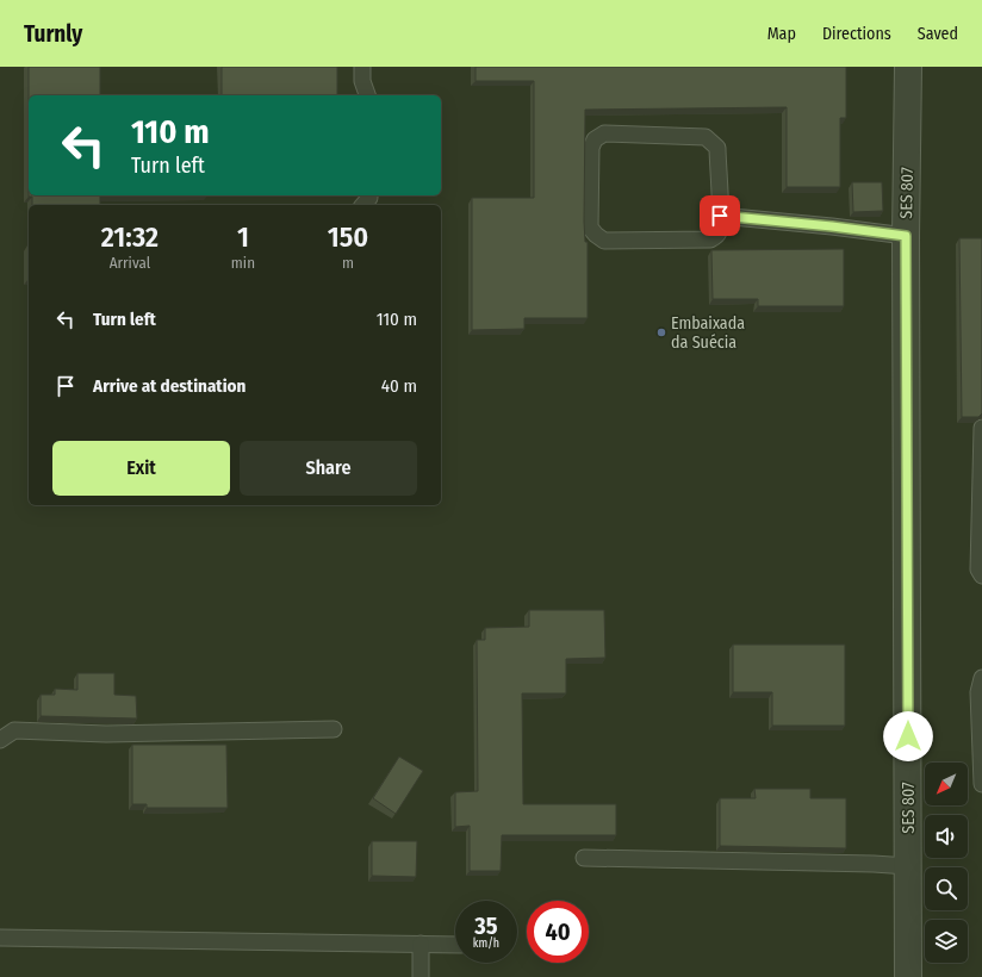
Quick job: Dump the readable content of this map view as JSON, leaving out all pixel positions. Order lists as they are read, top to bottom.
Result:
{
  "streets": {
    "street": ["SES 807"]
  },
  "places": ["Embaixada da Suécia"],
  "north": "bottom left",
  "page": {
    "header": "Turnly",
    "nav": ["Map", "Directions", "Saved"],
    "turn": ["110 m", "Turn left"],
    "eta": [
      "21:32",
      "Arrival",
      "1",
      "min",
      "150",
      "m"
    ],
    "list": [
      {
        "name": "Turn left",
        "value": "110 m"
      },
      {
        "name": "Arrive at destination",
        "value": "40 m"
      }
    ],
    "buttons": ["Exit", "Share"],
    "speed": "35 km/h",
    "limit": "40"
  }
}
